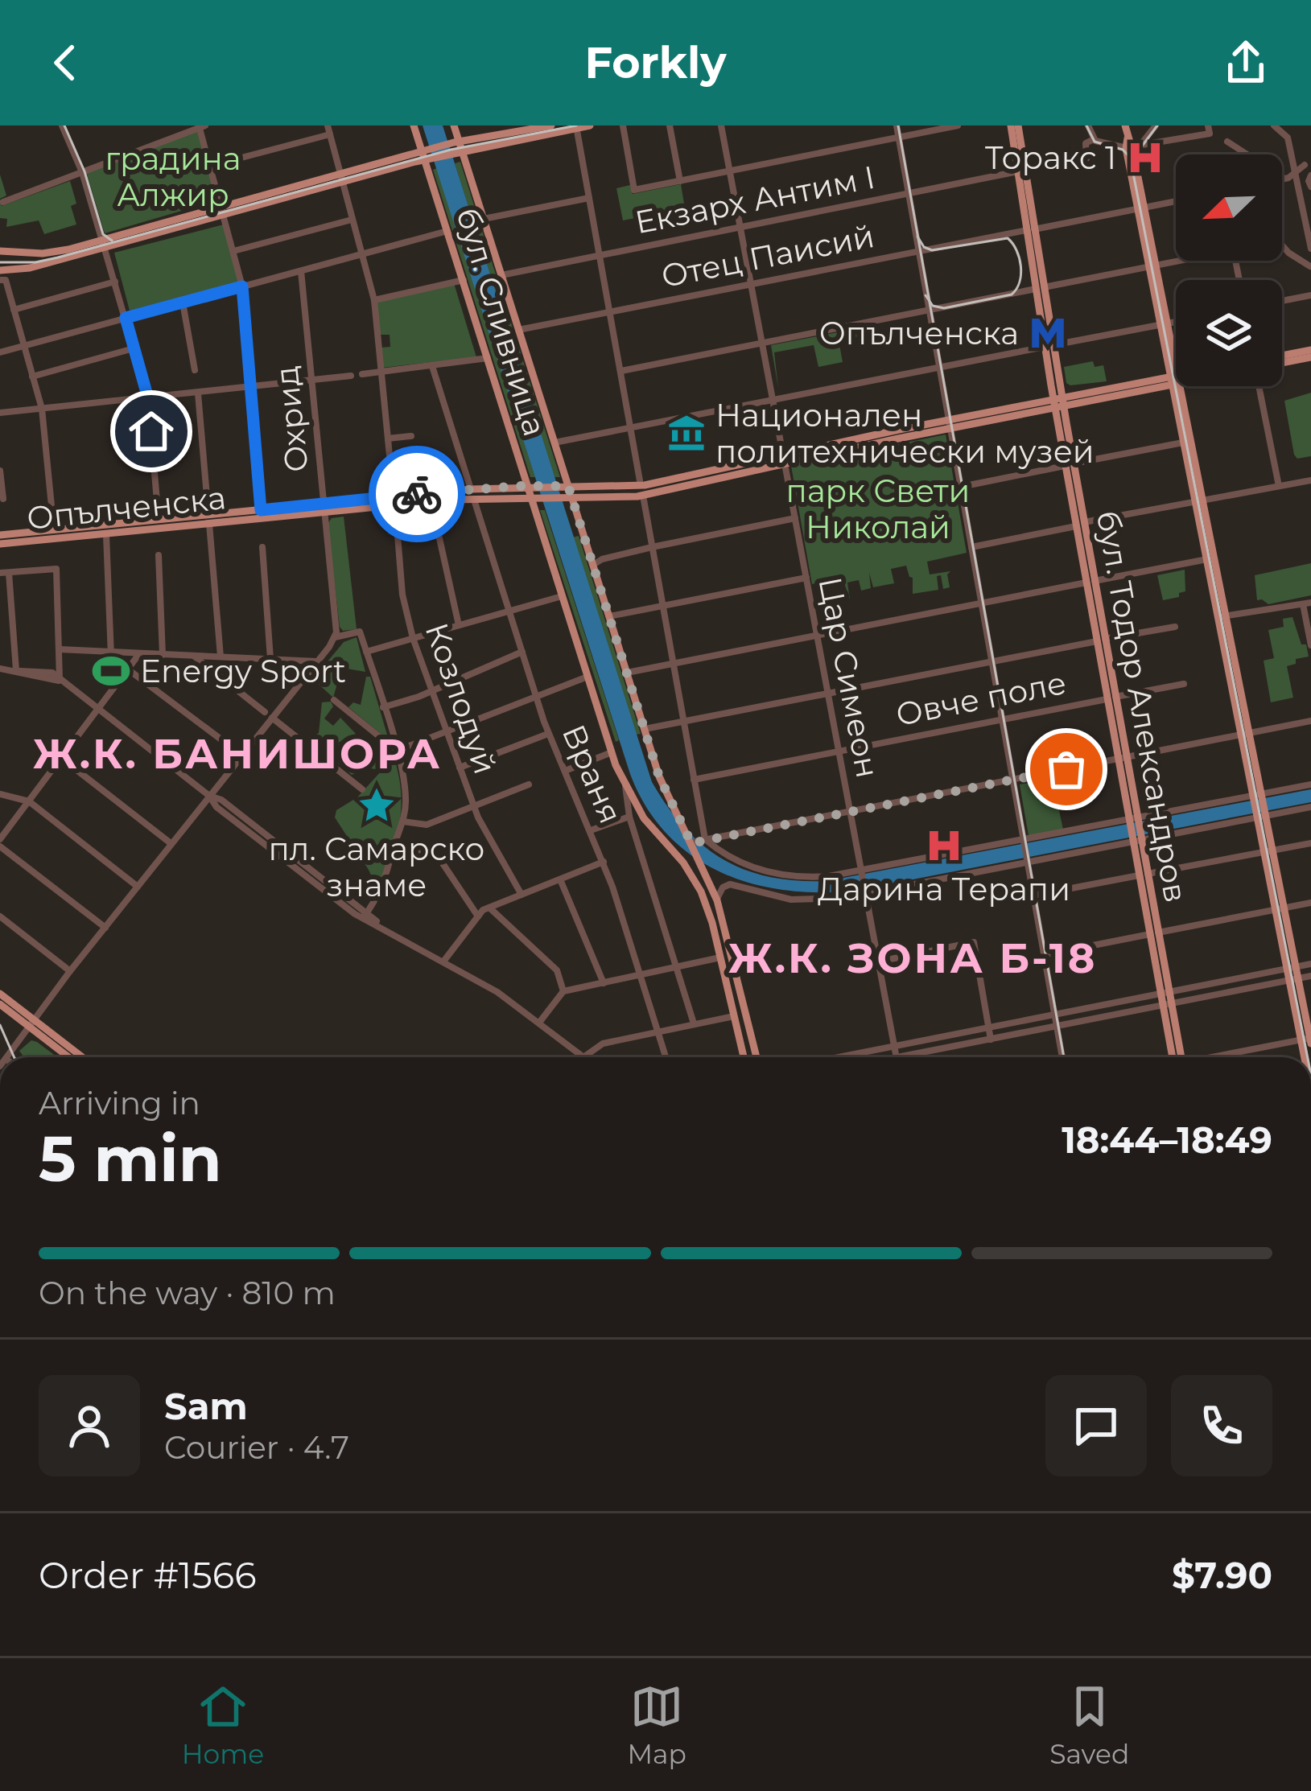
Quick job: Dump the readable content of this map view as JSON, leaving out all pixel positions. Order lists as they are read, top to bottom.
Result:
{
  "streets": {
    "main road": ["бул. Сливница", "Опълченска", "бул. Тодор Александров"],
    "street": [
      "Екзарх Антим I",
      "Отец Паисий",
      "Охрид",
      "Цар Симеон",
      "Козлодуй",
      "Овче поле",
      "Враня"
    ]
  },
  "crossings": [
    ["Екзарх Антим I", "бул. Сливница"],
    ["Екзарх Антим I", "Цар Симеон"],
    ["Екзарх Антим I", "бул. Тодор Александров"],
    ["Отец Паисий", "бул. Сливница"],
    ["Отец Паисий", "Цар Симеон"],
    ["Отец Паисий", "бул. Тодор Александров"],
    ["бул. Сливница", "Опълченска"],
    ["Охрид", "Опълченска"],
    ["Опълченска", "Цар Симеон"],
    ["Опълченска", "Козлодуй"],
    ["Опълченска", "бул. Тодор Александров"],
    ["Опълченска", "Враня"],
    ["Цар Симеон", "Овче поле"],
    ["Овче поле", "бул. Тодор Александров"]
  ],
  "districts": ["Ж.К. БАНИШОРА", "Ж.К. ЗОНА Б-18"],
  "parks": ["градина Алжир", "парк Свети Николай"],
  "places": {
    "hospital": ["Торакс 1", "Дарина Терапи"],
    "metro station": ["Опълченска"],
    "museum": ["Национален политехнически музей"],
    "sports": ["Energy Sport"],
    "place": ["пл. Самарско знаме"]
  },
  "north": "bottom left",
  "page": {
    "header": "Forkly",
    "heading": ["5 min", "Arriving in", "18:44–18:49"],
    "panel": [
      "Sam",
      "Courier · 4.7",
      "Order #1566",
      "$7.90"
    ],
    "bar": "On the way · 810 m",
    "tabs": ["Home", "Map", "Saved"]
  }
}
